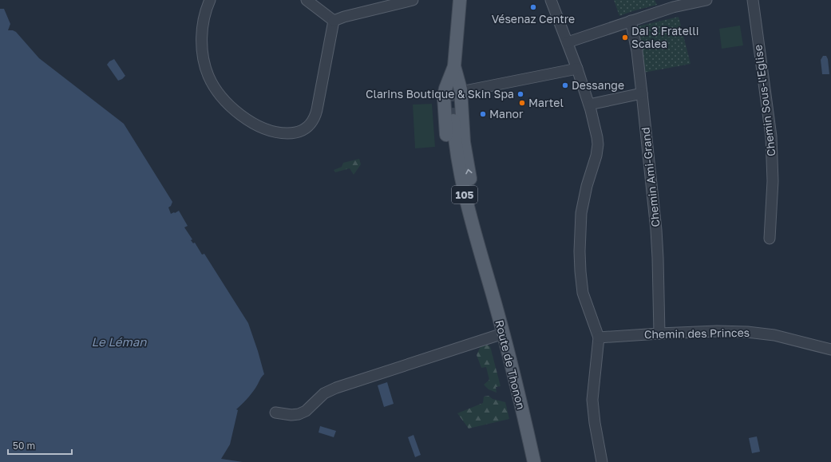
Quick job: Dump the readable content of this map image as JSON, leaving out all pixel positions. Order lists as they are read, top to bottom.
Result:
{
  "streets": {
    "main road": ["105", "Route de Thonon"],
    "street": ["Chemin Sous-l'Eglise", "Chemin Ami-Grand", "Chemin des Princes"]
  },
  "crossings": [
    ["Chemin Ami-Grand", "Chemin des Princes"],
    ["105", "Route de Thonon"]
  ],
  "water": ["Le Léman"],
  "places": [
    "Vésenaz Centre",
    "Dai 3 Fratelli Scalea",
    "Dessange",
    "Clarins Boutique & Skin Spa",
    "Martel",
    "Manor"
  ],
  "scale_bar": "50 m"
}
